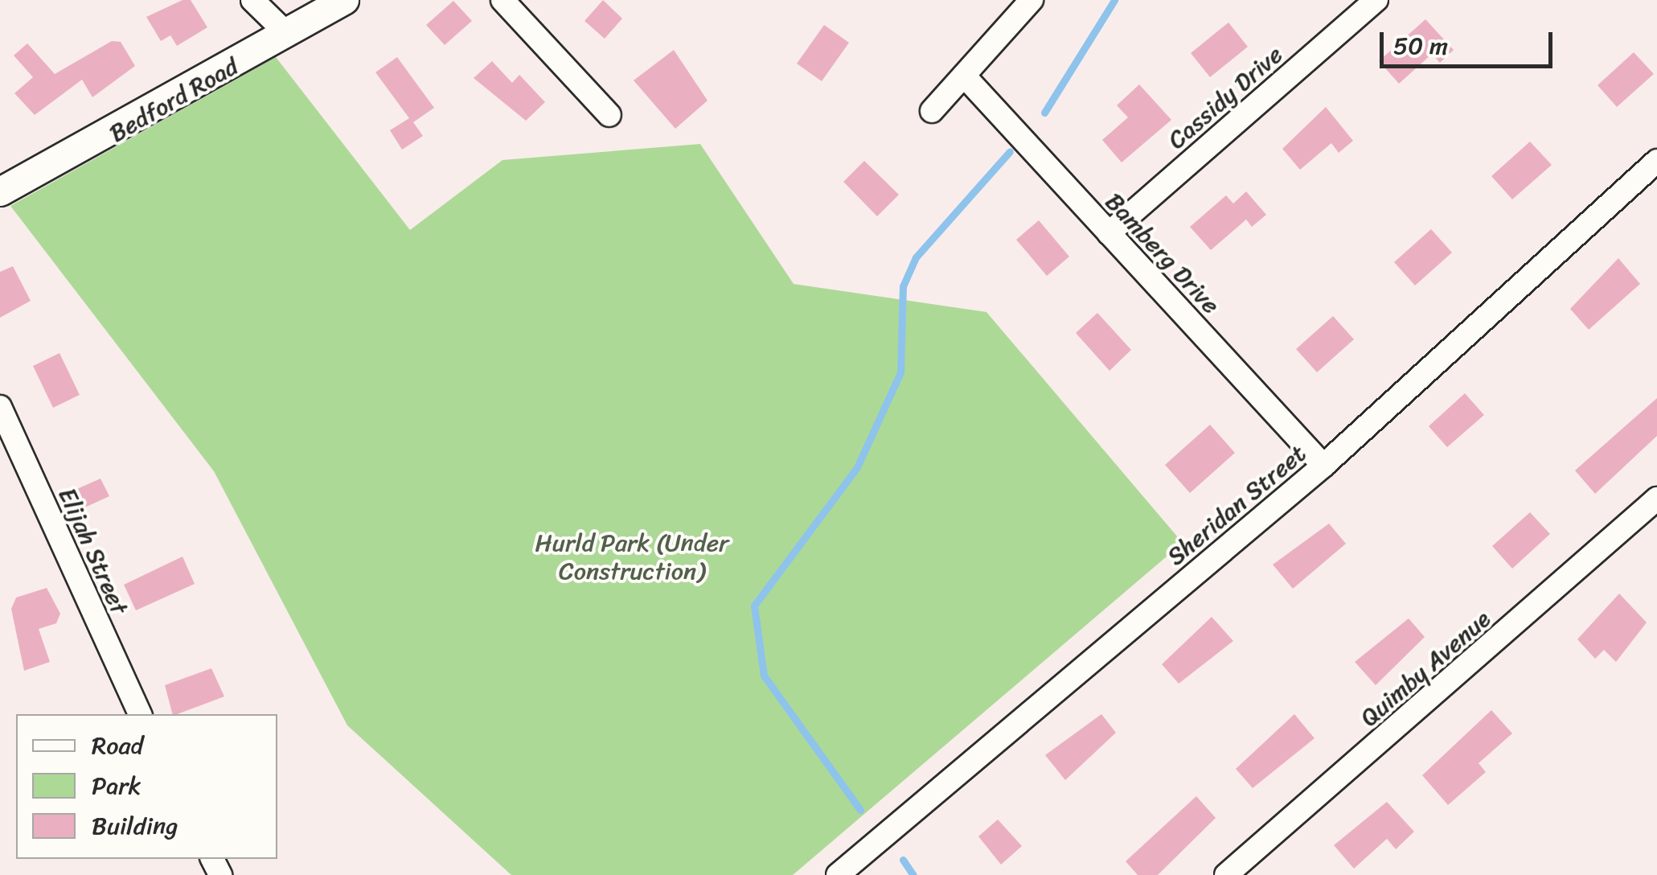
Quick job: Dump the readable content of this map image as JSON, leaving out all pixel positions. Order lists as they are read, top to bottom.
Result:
{
  "streets": {
    "street": [
      "Cassidy Drive",
      "Bedford Road",
      "Bamberg Drive",
      "Sheridan Street",
      "Elijah Street",
      "Quimby Avenue"
    ]
  },
  "crossings": [
    ["Cassidy Drive", "Bamberg Drive"],
    ["Bamberg Drive", "Sheridan Street"]
  ],
  "parks": ["Hurld Park (Under Construction)"],
  "legend": ["Road", "Park", "Building"],
  "scale_bar": "50 m"
}
